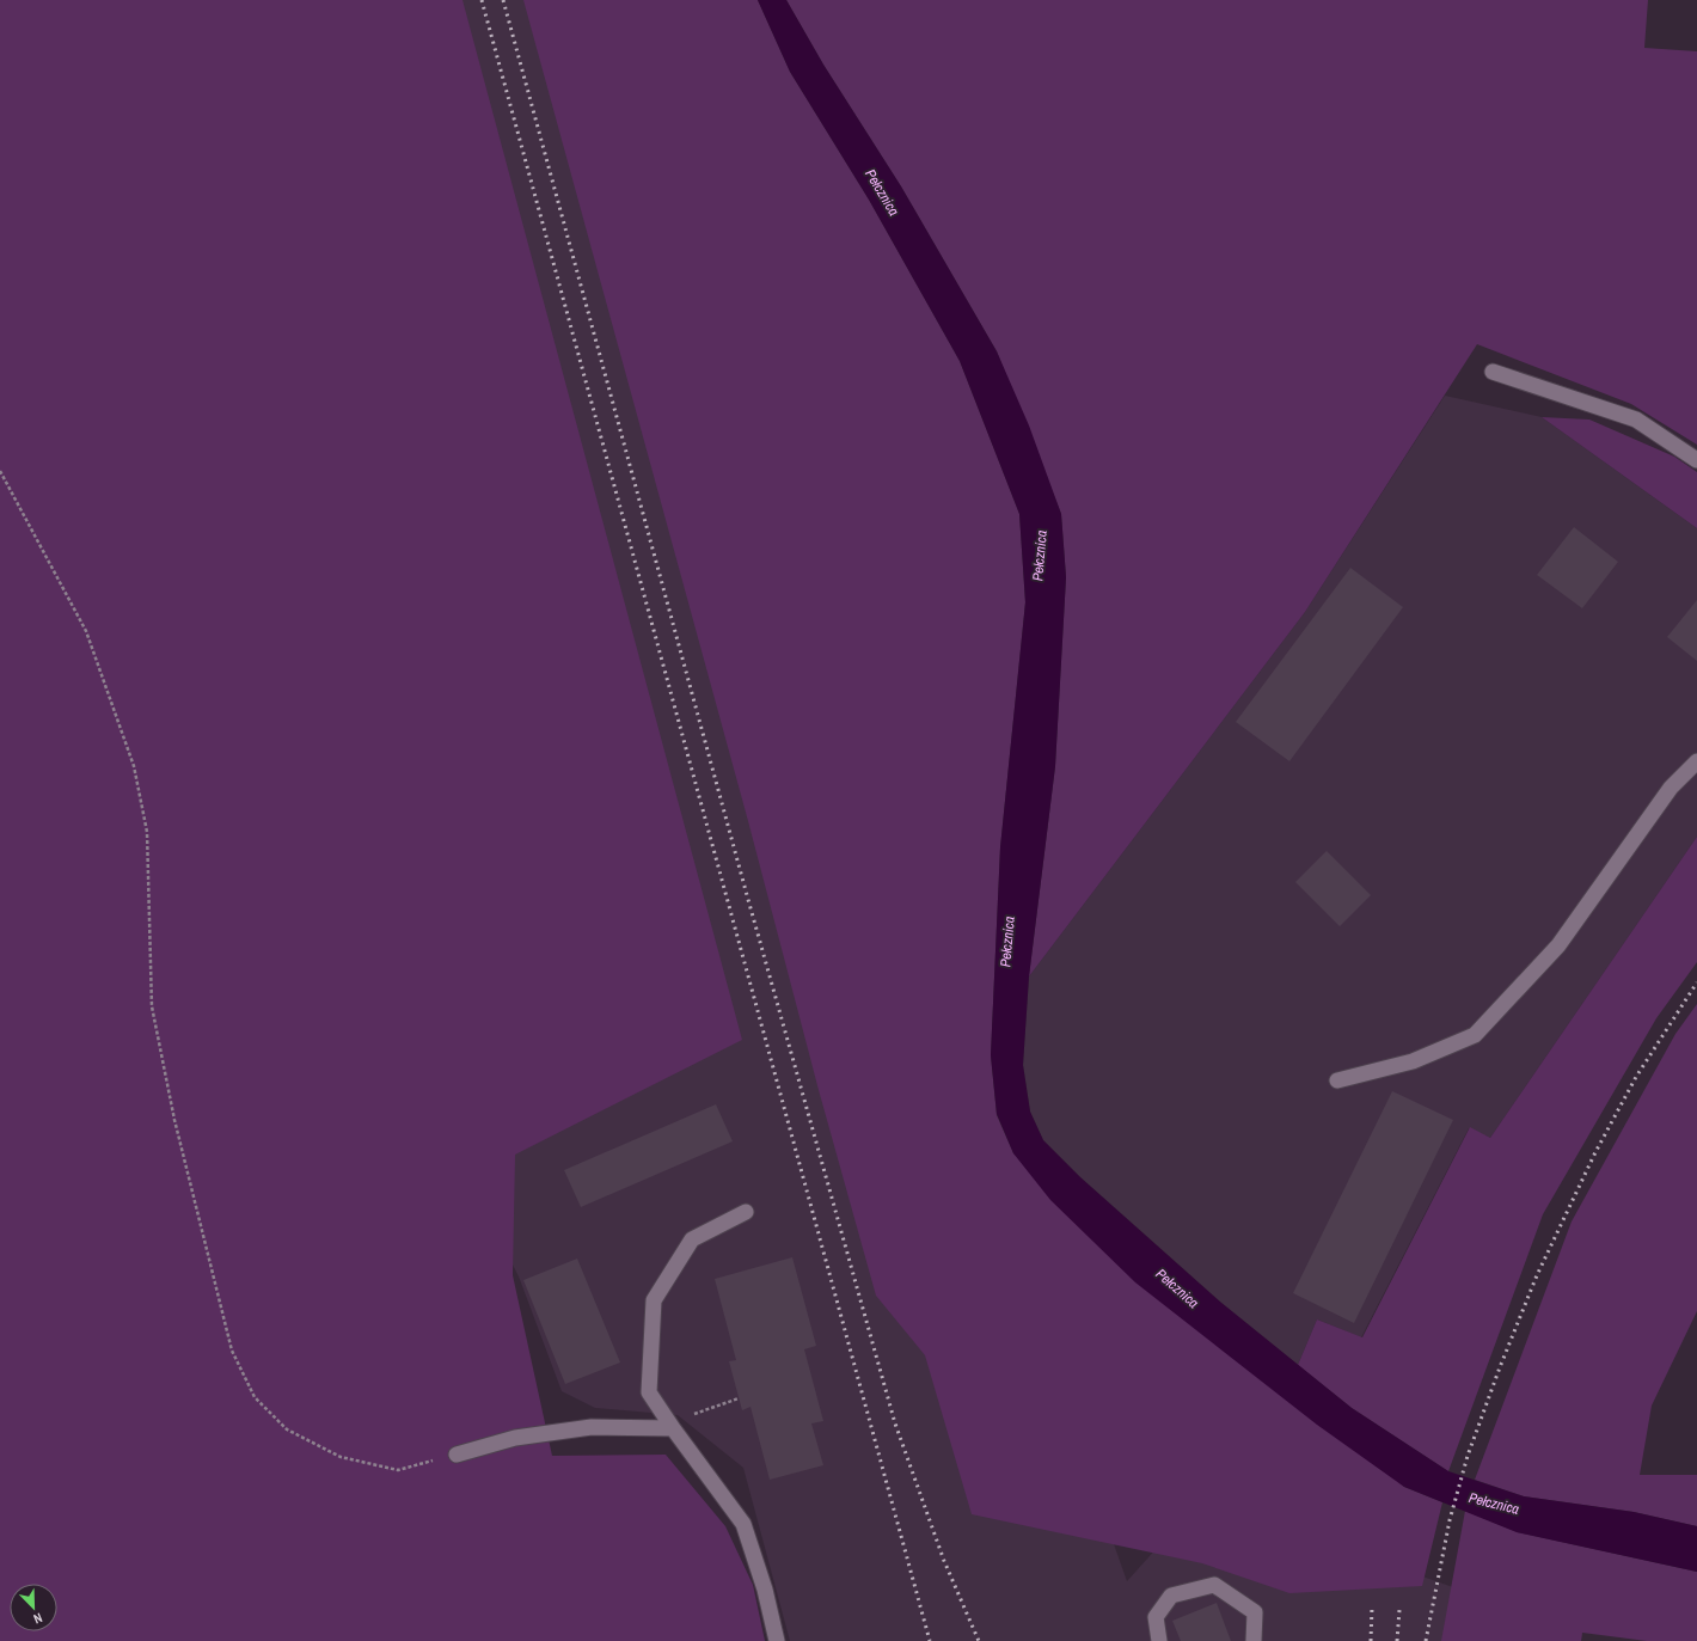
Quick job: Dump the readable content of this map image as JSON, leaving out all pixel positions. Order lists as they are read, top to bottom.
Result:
{
  "water": ["Pełcznica"],
  "north": "bottom right"
}
